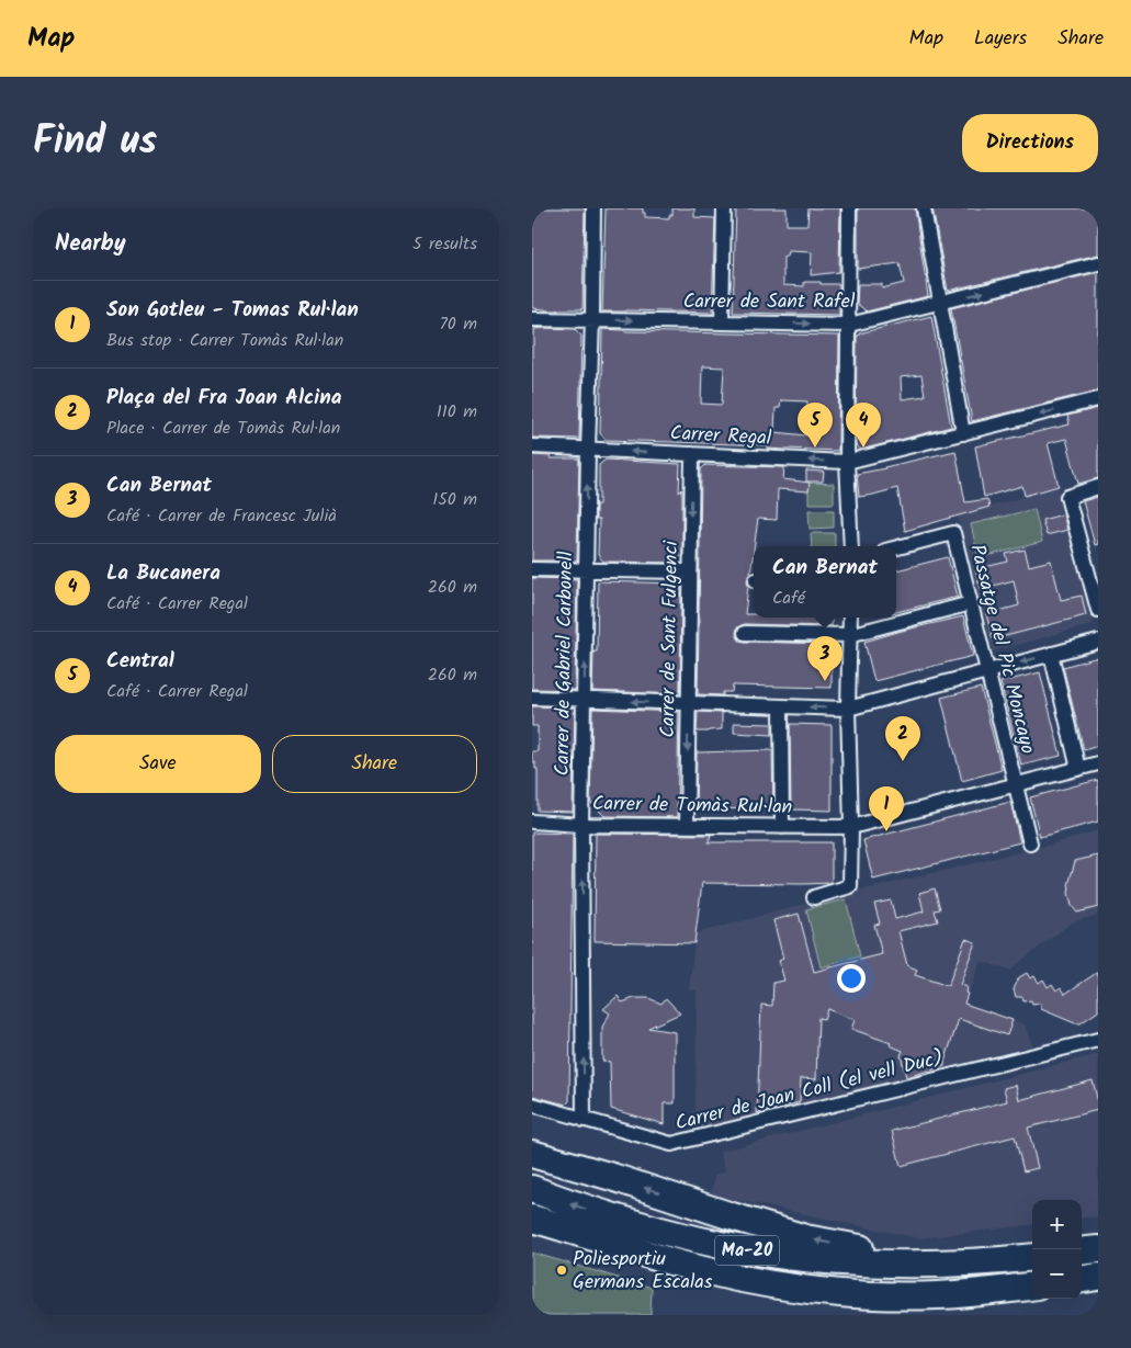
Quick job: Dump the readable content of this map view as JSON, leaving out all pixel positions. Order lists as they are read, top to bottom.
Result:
{
  "streets": {
    "highway": ["Ma-20"],
    "street": [
      "Carrer de Sant Rafel",
      "Carrer Regal",
      "Carrer de Sant Fulgenci",
      "Passatge del Pic Moncayo",
      "Carrer de Gabriel Carbonell",
      "Carrer de Tomàs Rul·lan",
      "Carrer de Joan Coll (el vell Duc)"
    ]
  },
  "crossings": [
    ["Carrer de Sant Rafel", "Carrer de Gabriel Carbonell"],
    ["Carrer Regal", "Carrer de Sant Fulgenci"],
    ["Carrer Regal", "Carrer de Gabriel Carbonell"],
    ["Carrer de Sant Fulgenci", "Carrer de Tomàs Rul·lan"],
    ["Passatge del Pic Moncayo", "Carrer de Tomàs Rul·lan"],
    ["Carrer de Gabriel Carbonell", "Carrer de Tomàs Rul·lan"],
    ["Carrer de Gabriel Carbonell", "Carrer de Joan Coll (el vell Duc)"]
  ],
  "one_way": ["Carrer de Sant Rafel", "Carrer Regal", "Carrer de Gabriel Carbonell"],
  "places": ["Poliesportiu Germans Escalas"],
  "page": {
    "header": "Map",
    "nav": ["Map", "Layers", "Share"],
    "title": "Find us",
    "buttons": [
      "Directions",
      ["Save", "Share"]
    ],
    "heading": ["Nearby", "5 results"],
    "list": [
      {
        "mark": "1",
        "name": "Son Gotleu - Tomas Rul·lan",
        "note": "Bus stop · Carrer Tomàs Rul·lan",
        "value": "70 m"
      },
      {
        "mark": "2",
        "name": "Plaça del Fra Joan Alcina",
        "note": "Place · Carrer de Tomàs Rul·lan",
        "value": "110 m"
      },
      {
        "mark": "3",
        "name": "Can Bernat",
        "note": "Café · Carrer de Francesc Julià",
        "value": "150 m"
      },
      {
        "mark": "4",
        "name": "La Bucanera",
        "note": "Café · Carrer Regal",
        "value": "260 m"
      },
      {
        "mark": "5",
        "name": "Central",
        "note": "Café · Carrer Regal",
        "value": "260 m"
      }
    ],
    "pins": [
      "4",
      "5",
      "3",
      "2",
      "1"
    ],
    "popup": ["Can Bernat", "Café"],
    "map_buttons": ["+", "−"]
  }
}
